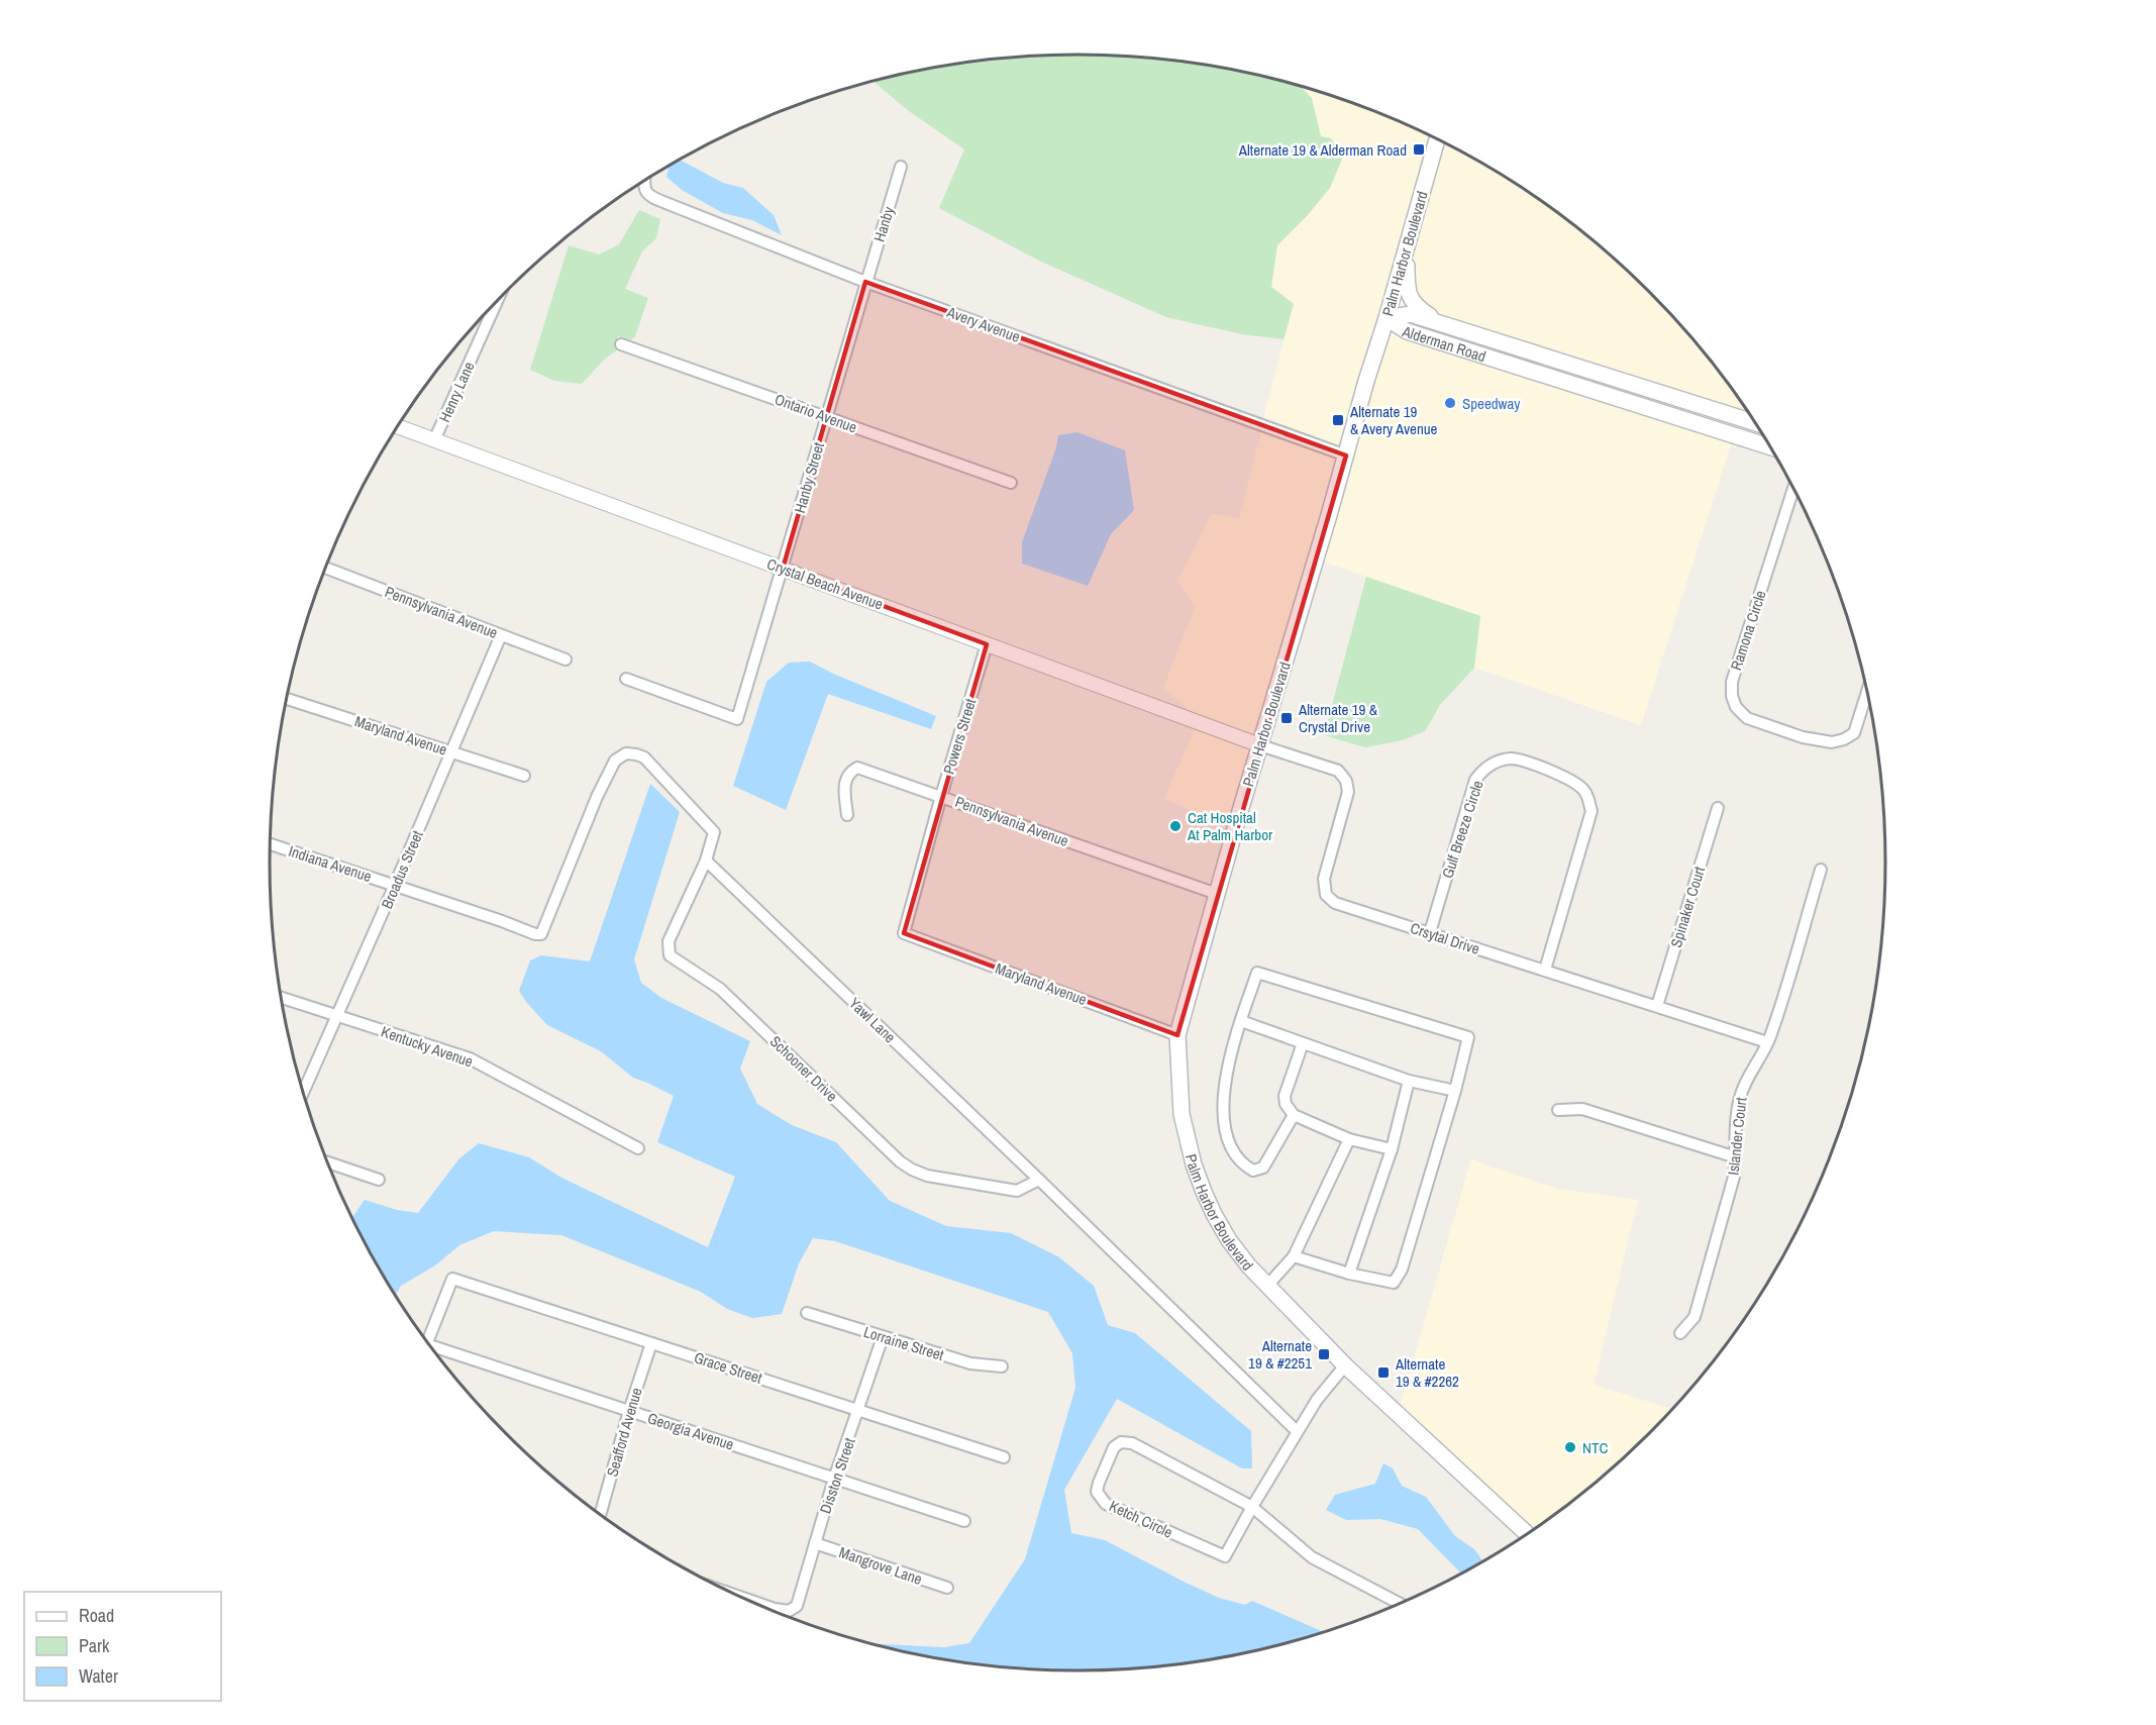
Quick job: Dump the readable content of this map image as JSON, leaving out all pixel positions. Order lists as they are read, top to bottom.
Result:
{
  "streets": {
    "main road": ["Palm Harbor Boulevard", "Alderman Road"],
    "street": [
      "Hanby",
      "Avery Avenue",
      "Henry Lane",
      "Ontario Avenue",
      "Hanby Street",
      "Crystal Beach Avenue",
      "Pennsylvania Avenue",
      "Ramona Circle",
      "Maryland Avenue",
      "Powers Street",
      "Gulf Breeze Circle",
      "Indiana Avenue",
      "Broadus Street",
      "Spinaker Court",
      "Crsytal Drive",
      "Yawl Lane",
      "Kentucky Avenue",
      "Schooner Drive",
      "Islander Court",
      "Lorraine Street",
      "Grace Street",
      "Georgia Avenue",
      "Seafford Avenue",
      "Disston Street",
      "Ketch Circle",
      "Mangrove Lane"
    ]
  },
  "crossings": [
    ["Hanby", "Avery Avenue"],
    ["Hanby", "Hanby Street"],
    ["Palm Harbor Boulevard", "Avery Avenue"],
    ["Palm Harbor Boulevard", "Alderman Road"],
    ["Palm Harbor Boulevard", "Crystal Beach Avenue"],
    ["Palm Harbor Boulevard", "Pennsylvania Avenue"],
    ["Palm Harbor Boulevard", "Maryland Avenue"],
    ["Palm Harbor Boulevard", "Crsytal Drive"],
    ["Palm Harbor Boulevard", "Ketch Circle"],
    ["Avery Avenue", "Hanby Street"],
    ["Henry Lane", "Crystal Beach Avenue"],
    ["Ontario Avenue", "Hanby Street"],
    ["Hanby Street", "Crystal Beach Avenue"],
    ["Crystal Beach Avenue", "Powers Street"],
    ["Crystal Beach Avenue", "Crsytal Drive"],
    ["Pennsylvania Avenue", "Powers Street"],
    ["Pennsylvania Avenue", "Broadus Street"],
    ["Maryland Avenue", "Powers Street"],
    ["Maryland Avenue", "Broadus Street"],
    ["Gulf Breeze Circle", "Crsytal Drive"],
    ["Indiana Avenue", "Broadus Street"],
    ["Indiana Avenue", "Yawl Lane"],
    ["Indiana Avenue", "Schooner Drive"],
    ["Broadus Street", "Kentucky Avenue"],
    ["Spinaker Court", "Crsytal Drive"],
    ["Crsytal Drive", "Islander Court"],
    ["Yawl Lane", "Schooner Drive"],
    ["Yawl Lane", "Ketch Circle"],
    ["Lorraine Street", "Disston Street"],
    ["Grace Street", "Seafford Avenue"],
    ["Grace Street", "Disston Street"],
    ["Georgia Avenue", "Seafford Avenue"],
    ["Georgia Avenue", "Disston Street"],
    ["Disston Street", "Mangrove Lane"]
  ],
  "places": {
    "transit": [
      "Alternate 19 & Alderman Road",
      "Alternate 19 & Avery Avenue",
      "Alternate 19 & Crystal Drive",
      "Alternate 19 & #2251",
      "Alternate 19 & #2262"
    ],
    "other": ["Speedway", "Cat Hospital At Palm Harbor", "NTC"]
  },
  "legend": ["Road", "Park", "Water"]
}
